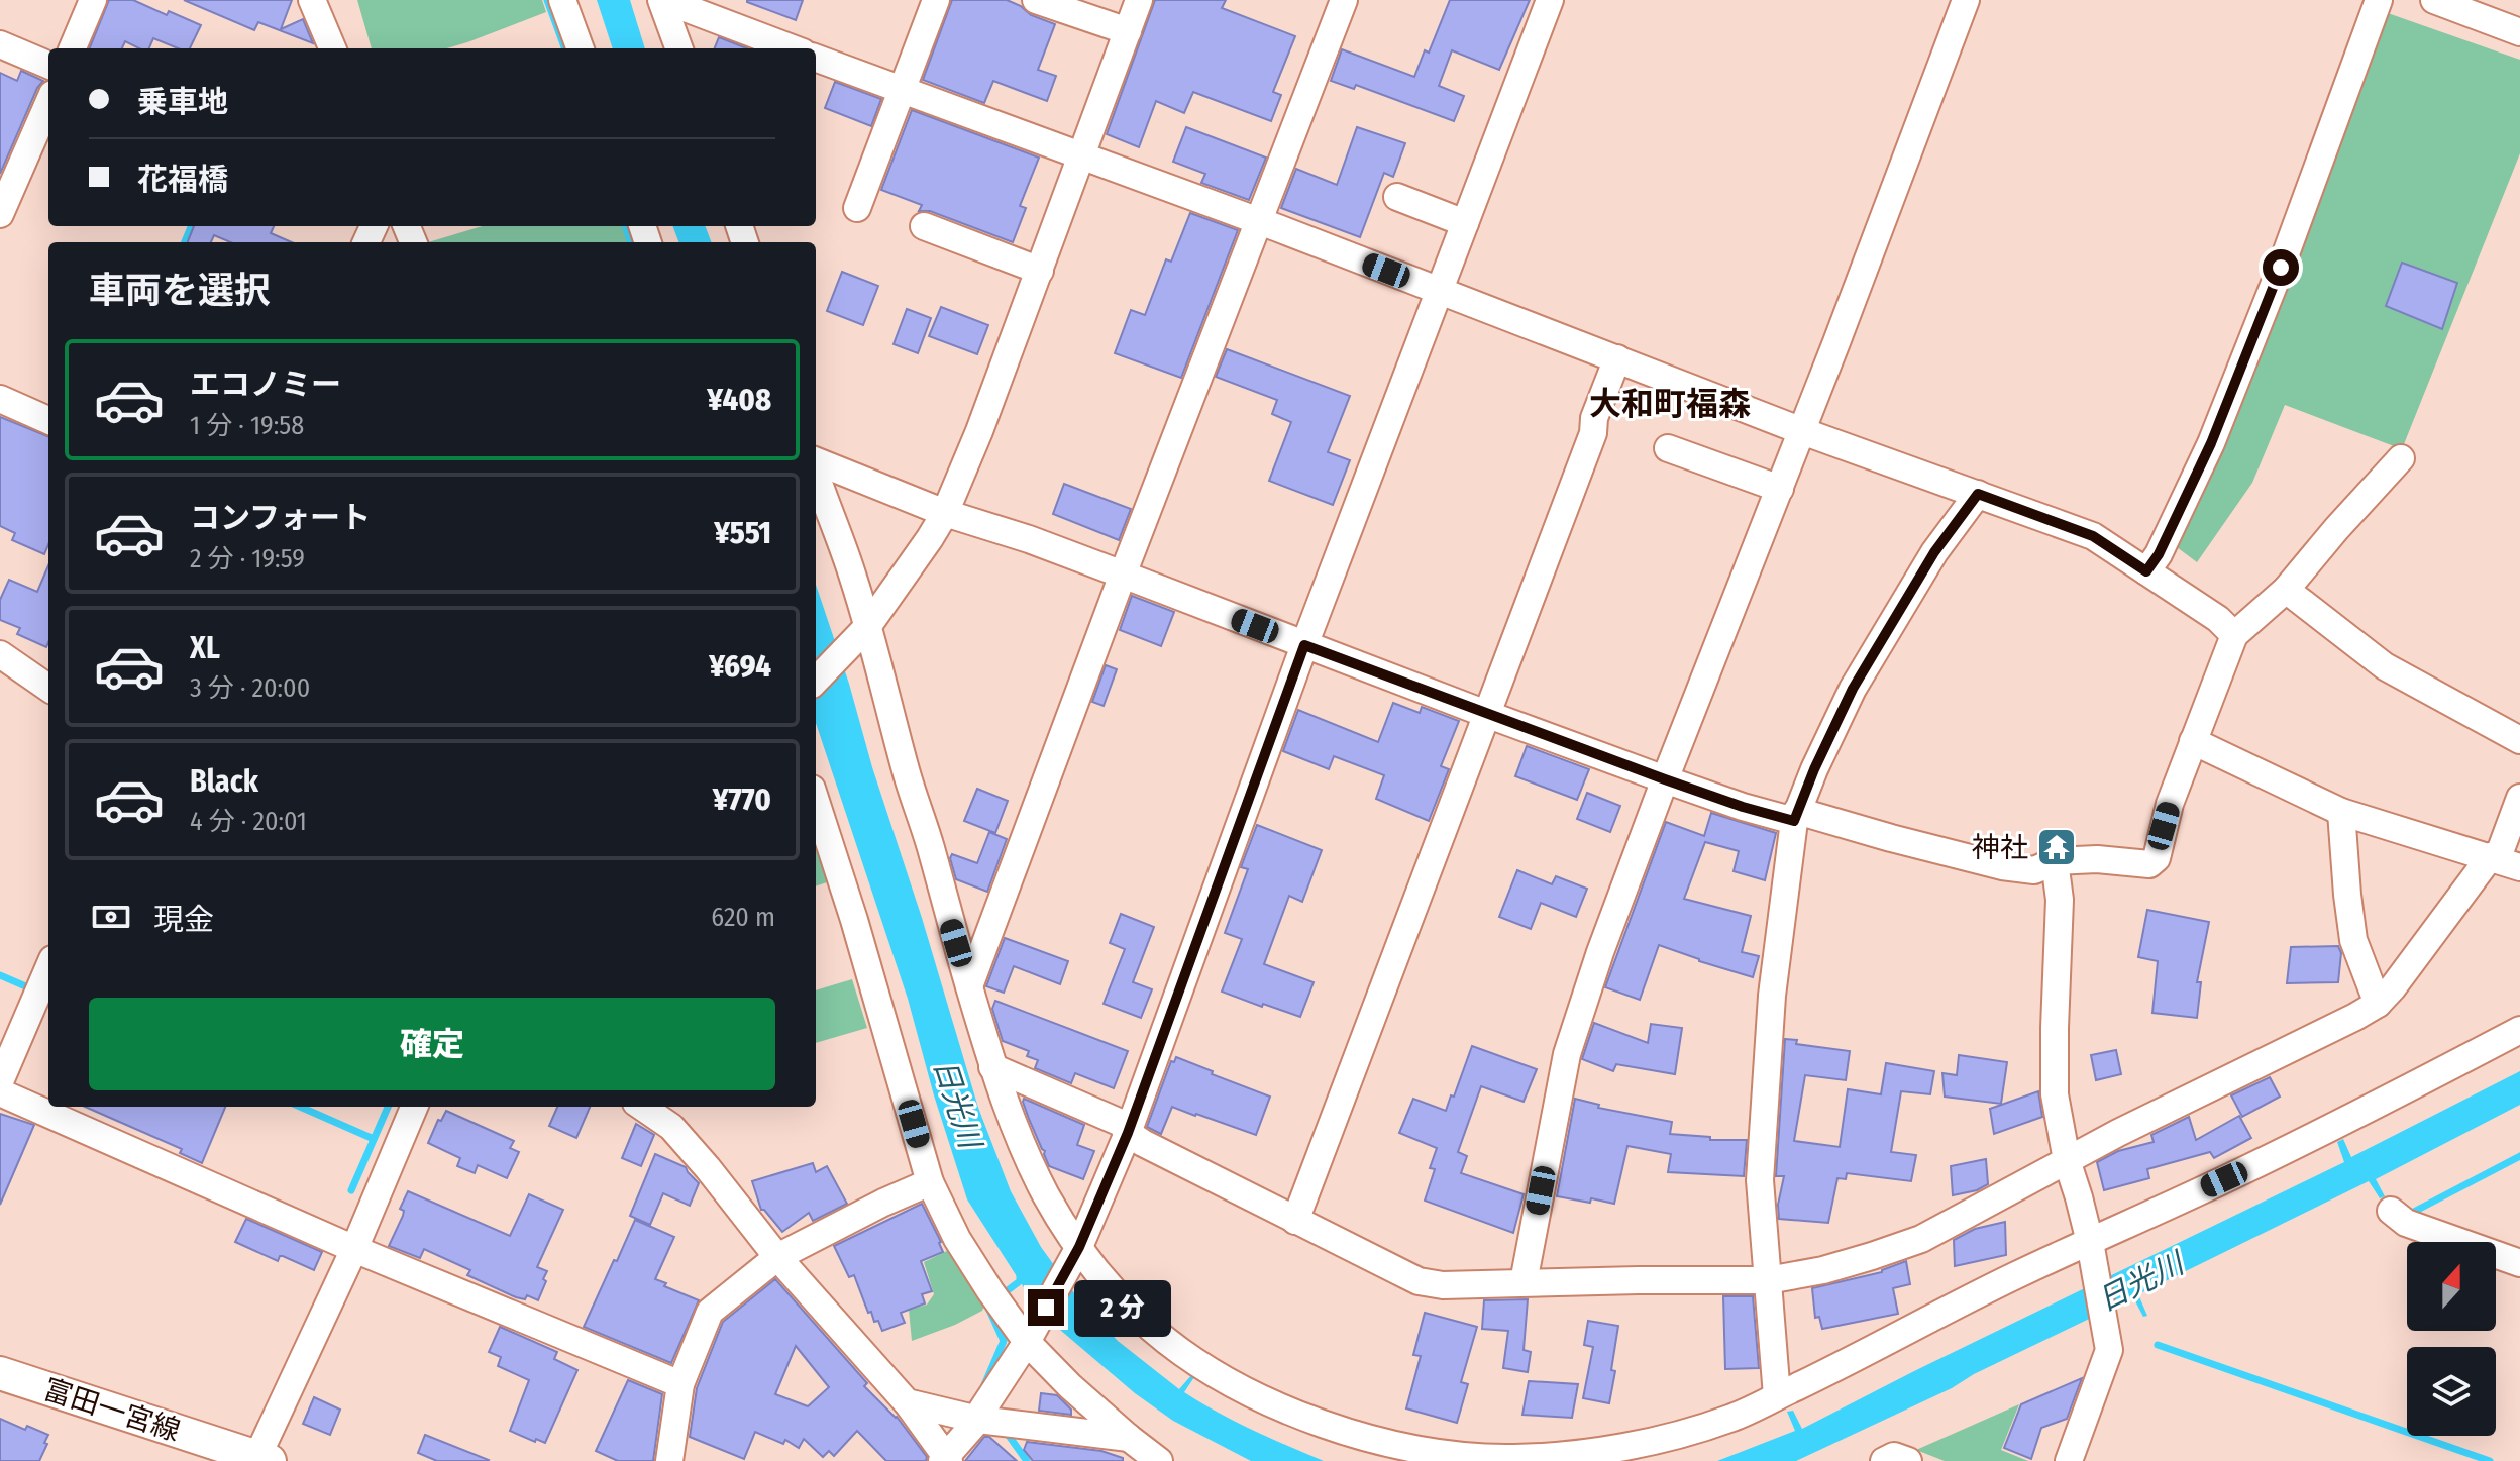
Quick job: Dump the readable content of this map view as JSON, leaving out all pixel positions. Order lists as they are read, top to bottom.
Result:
{
  "streets": {
    "main road": ["富田一宮線"]
  },
  "districts": ["大和町福森"],
  "water": ["日光川"],
  "places": {
    "temple": ["神社"]
  },
  "north": "top",
  "page": {
    "banner": ["乗車地", "花福橋"],
    "heading": "車両を選択",
    "list": [
      {
        "name": "エコノミー",
        "note": "1 分 · 19:58",
        "value": "¥408"
      },
      {
        "name": "コンフォート",
        "note": "2 分 · 19:59",
        "value": "¥551"
      },
      {
        "name": "XL",
        "note": "3 分 · 20:00",
        "value": "¥694"
      },
      {
        "name": "Black",
        "note": "4 分 · 20:01",
        "value": "¥770"
      }
    ],
    "pay": ["現金", "620 m"],
    "buttons": "確定",
    "bubble": "2 分"
  }
}
